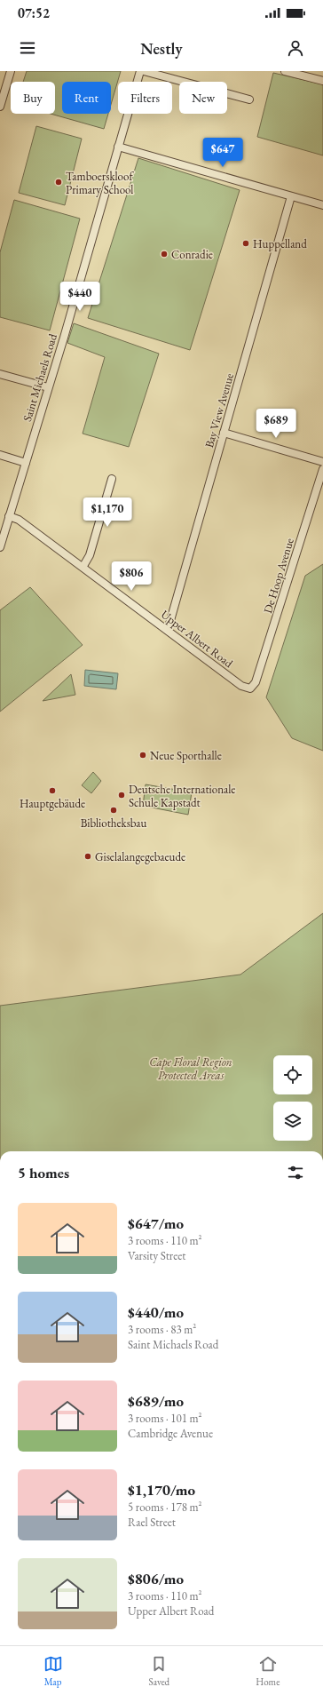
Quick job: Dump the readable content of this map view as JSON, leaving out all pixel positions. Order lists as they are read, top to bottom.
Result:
{
  "streets": {
    "street": [
      "Saint Michaels Road",
      "Bay View Avenue",
      "De Hoop Avenue",
      "Upper Albert Road"
    ]
  },
  "crossings": [
    ["Saint Michaels Road", "Upper Albert Road"],
    ["Bay View Avenue", "Upper Albert Road"],
    ["De Hoop Avenue", "Upper Albert Road"]
  ],
  "parks": ["Cape Floral Region Protected Areas"],
  "places": [
    "Tamboerskloof Primary School",
    "Huppelland",
    "Conradie",
    "Neue Sporthalle",
    "Hauptgebäude",
    "Deutsche Internationale Schule Kapstadt",
    "Bibliotheksbau",
    "Giselalangegebaeude"
  ],
  "page": {
    "status": "07:52",
    "header": "Nestly",
    "chip": [
      "Buy",
      "Rent",
      "Filters",
      "New"
    ],
    "price": [
      "$647",
      "$440",
      "$689",
      "$1,170",
      "$806"
    ],
    "heading": "5 homes",
    "list": [
      {
        "name": "$647/mo",
        "note": "3 rooms · 110 m² · Varsity Street"
      },
      {
        "name": "$440/mo",
        "note": "3 rooms · 83 m² · Saint Michaels Road"
      },
      {
        "name": "$689/mo",
        "note": "3 rooms · 101 m² · Cambridge Avenue"
      },
      {
        "name": "$1,170/mo",
        "note": "5 rooms · 178 m² · Rael Street"
      },
      {
        "name": "$806/mo",
        "note": "3 rooms · 110 m² · Upper Albert Road"
      }
    ],
    "tabs": ["Map", "Saved", "Home"]
  }
}
